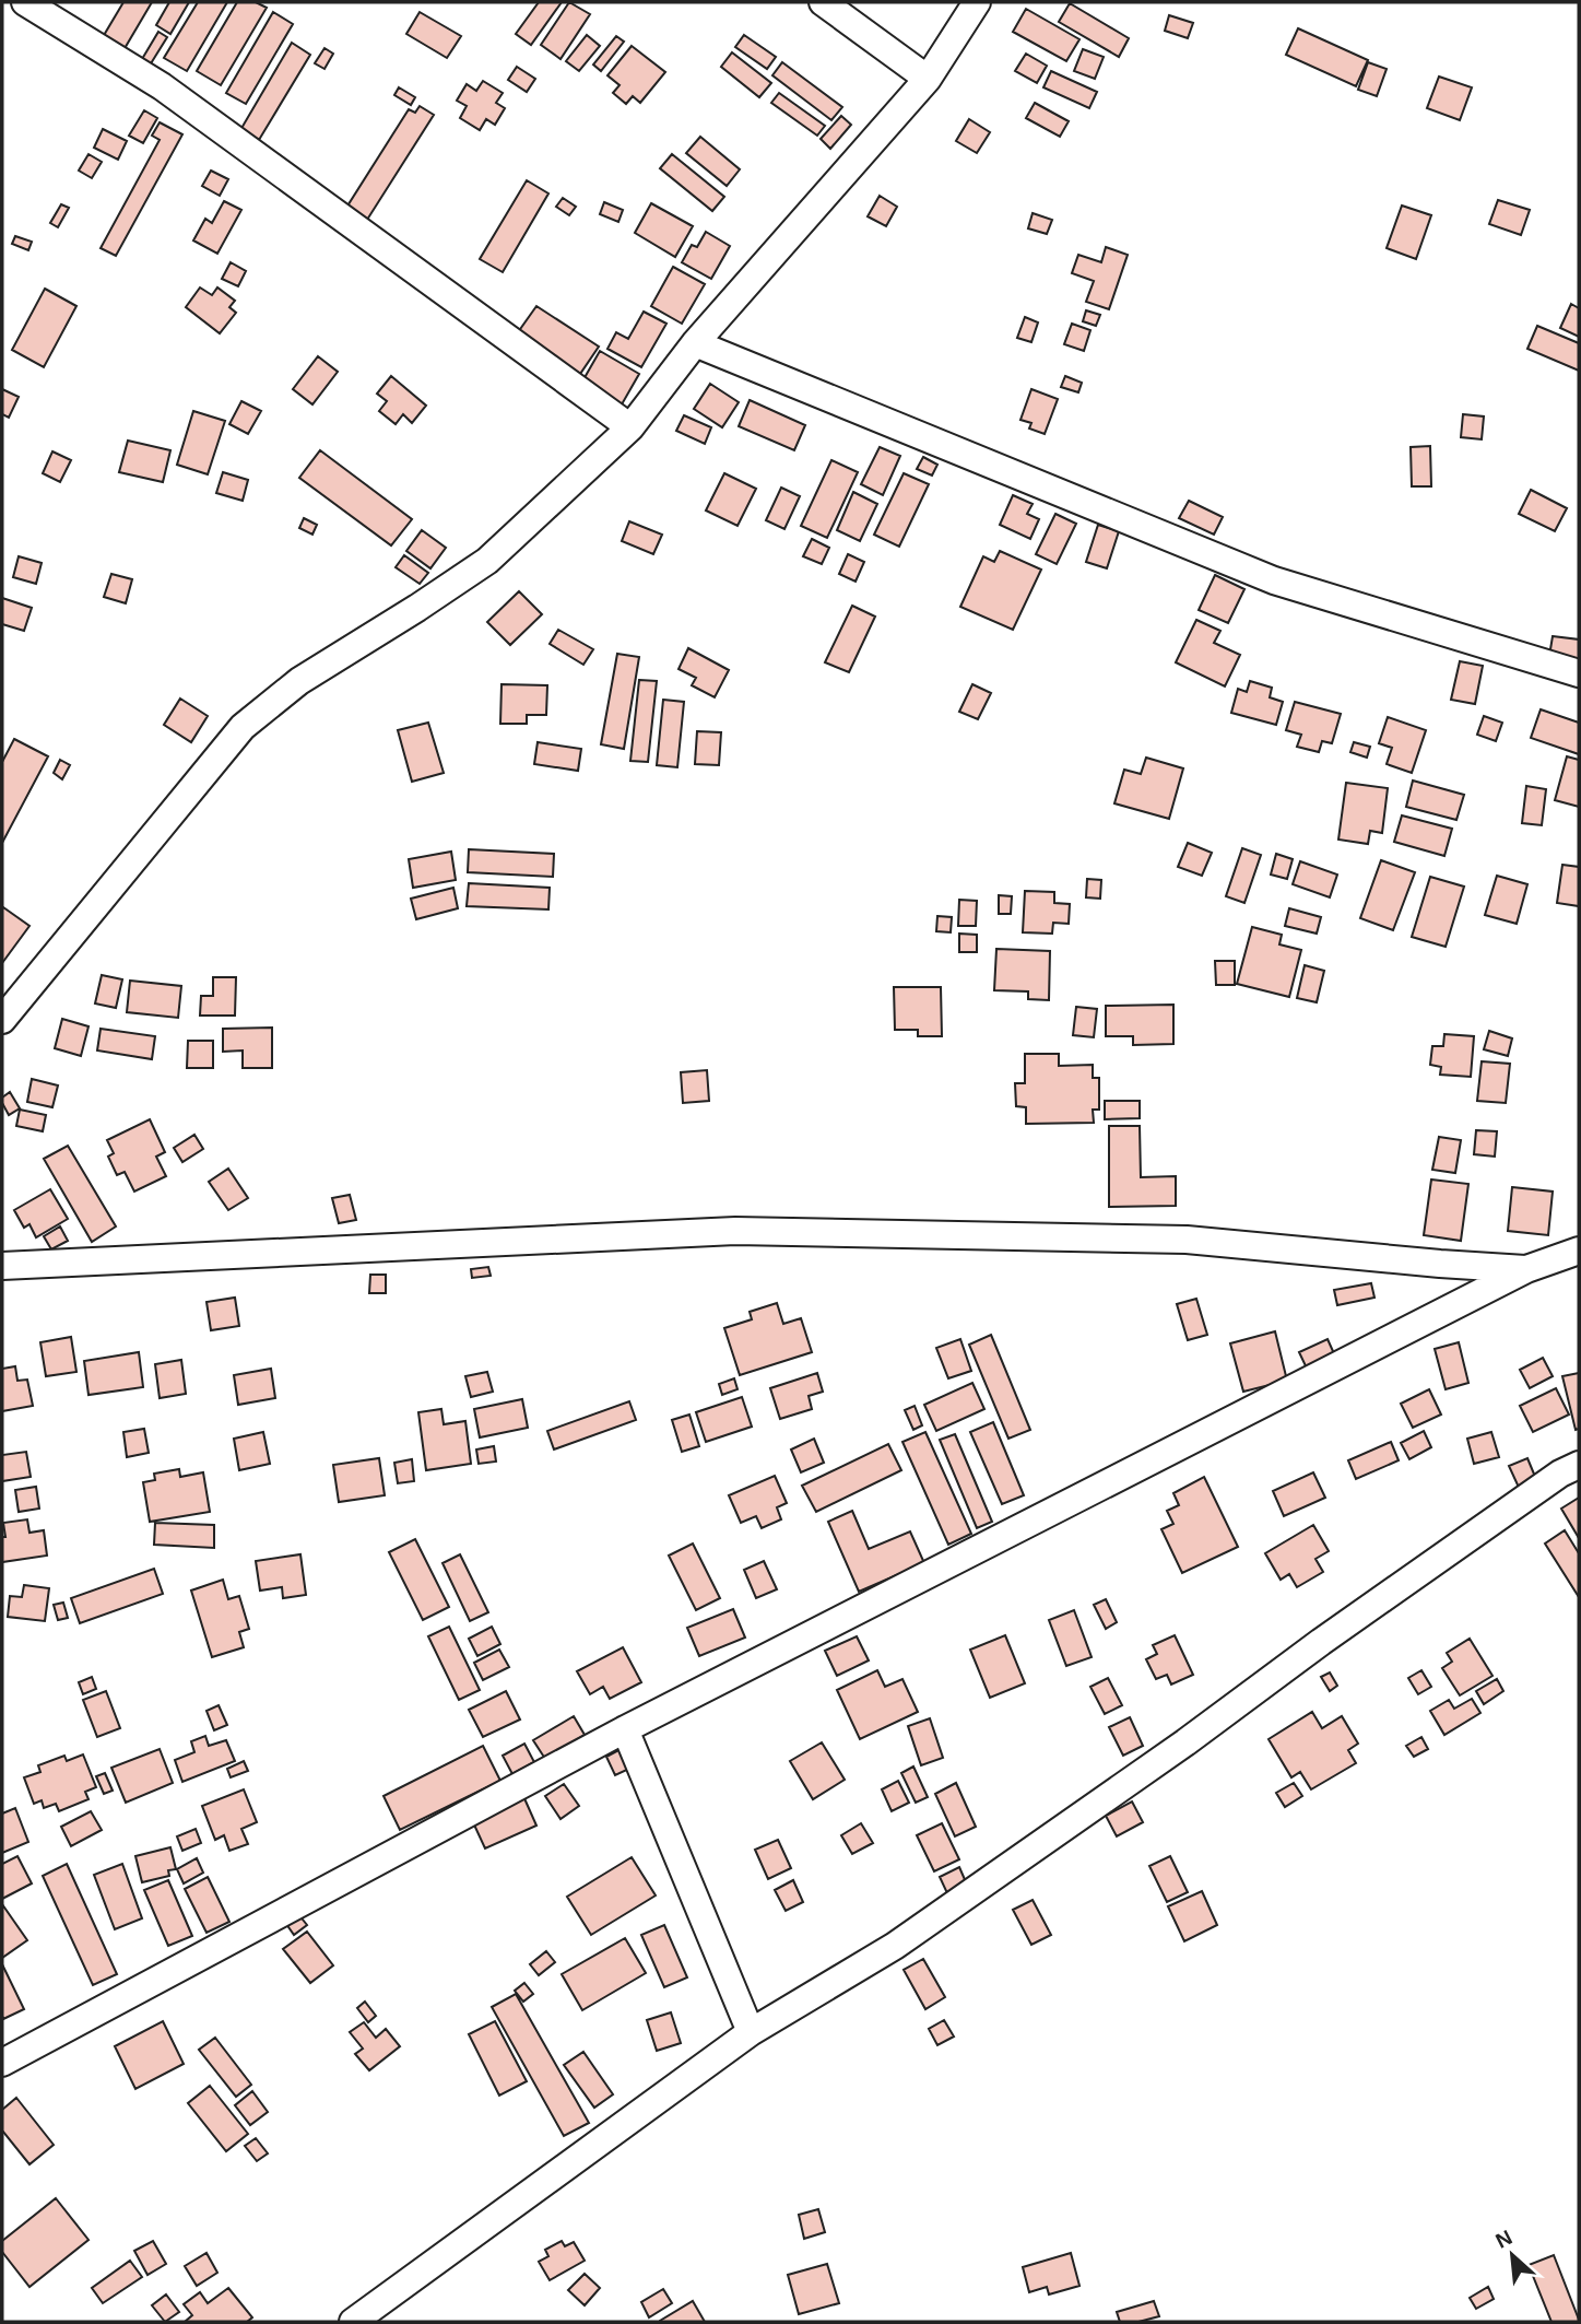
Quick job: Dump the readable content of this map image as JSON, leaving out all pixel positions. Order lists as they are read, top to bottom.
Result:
{
  "north": "top left"
}
